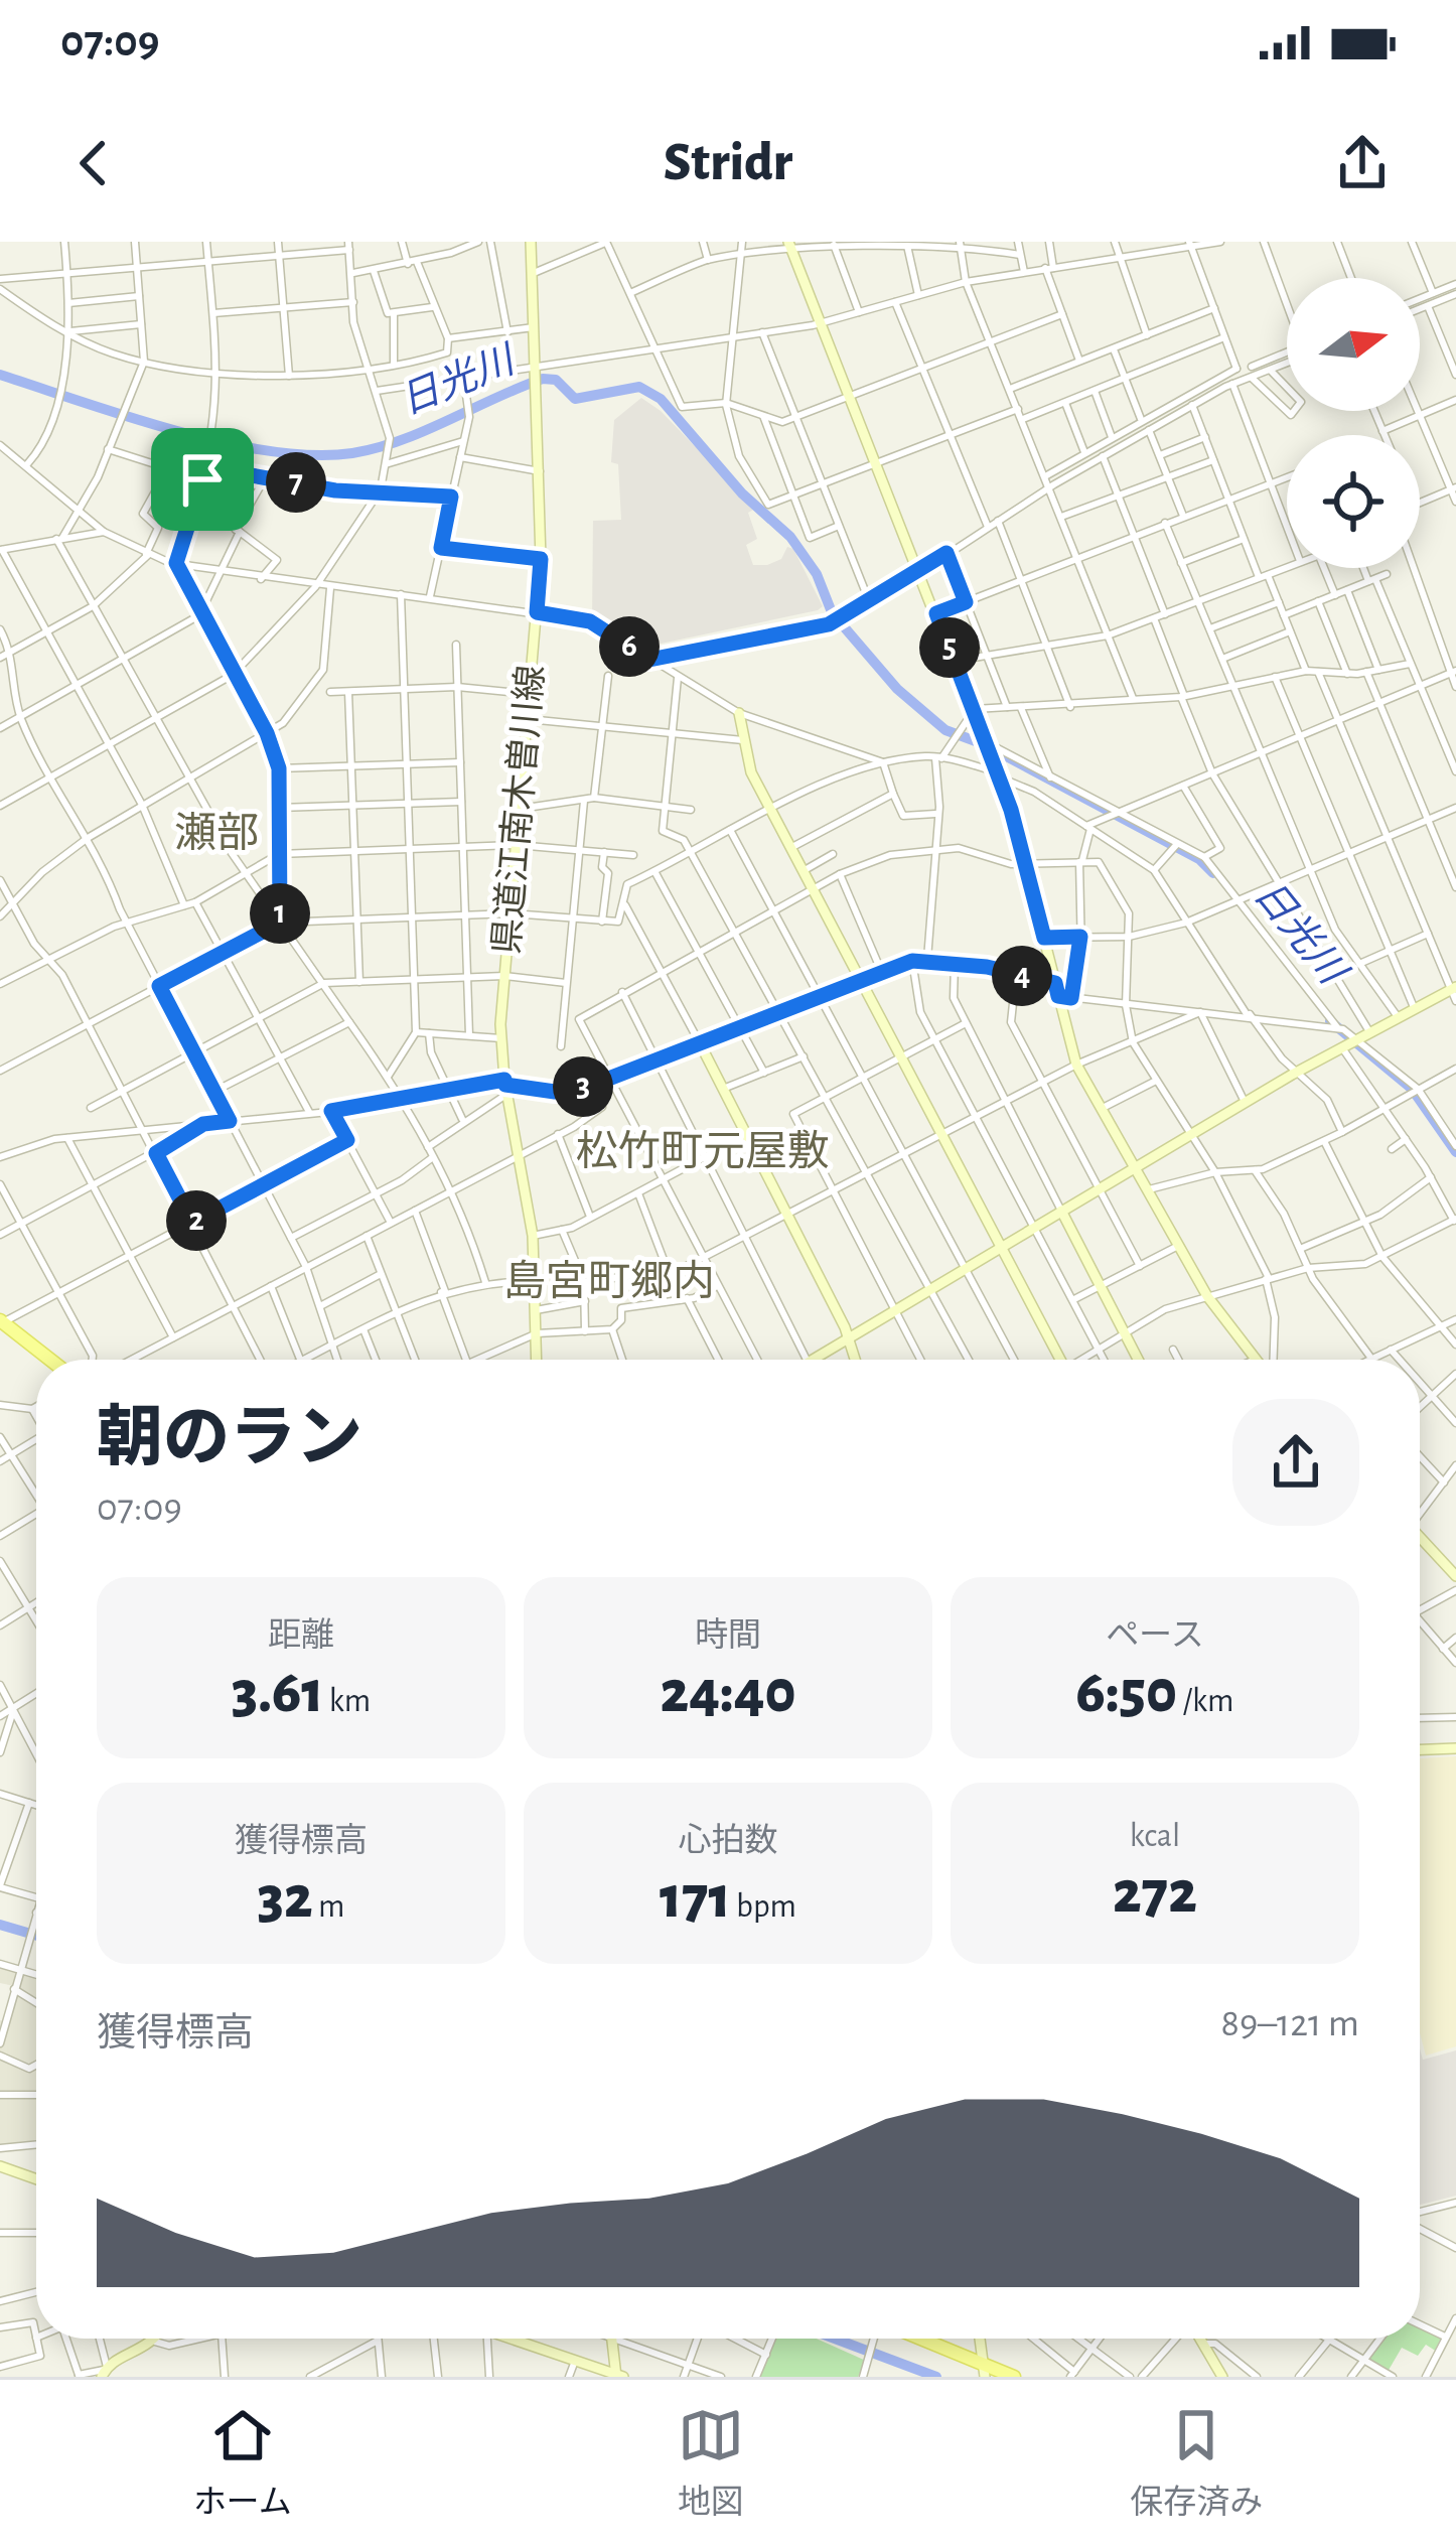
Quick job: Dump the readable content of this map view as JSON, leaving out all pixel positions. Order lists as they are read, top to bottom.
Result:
{
  "streets": {
    "street": ["県道江南木曽川線"]
  },
  "districts": ["瀬部", "松竹町元屋敷", "島宮町郷内"],
  "water": ["日光川"],
  "north": "right",
  "page": {
    "status": "07:09",
    "header": "Stridr",
    "pins": [
      "7",
      "6",
      "5",
      "1",
      "4",
      "3",
      "2"
    ],
    "heading": ["朝のラン", "07:09"],
    "stats": [
      ["距離", "3.61 km"],
      ["時間", "24:40"],
      ["ペース", "6:50 /km"],
      ["獲得標高", "32 m"],
      ["心拍数", "171 bpm"],
      ["kcal", "272"]
    ],
    "chart": ["獲得標高", "89–121 m"],
    "tabs": ["ホーム", "地図", "保存済み"]
  }
}
